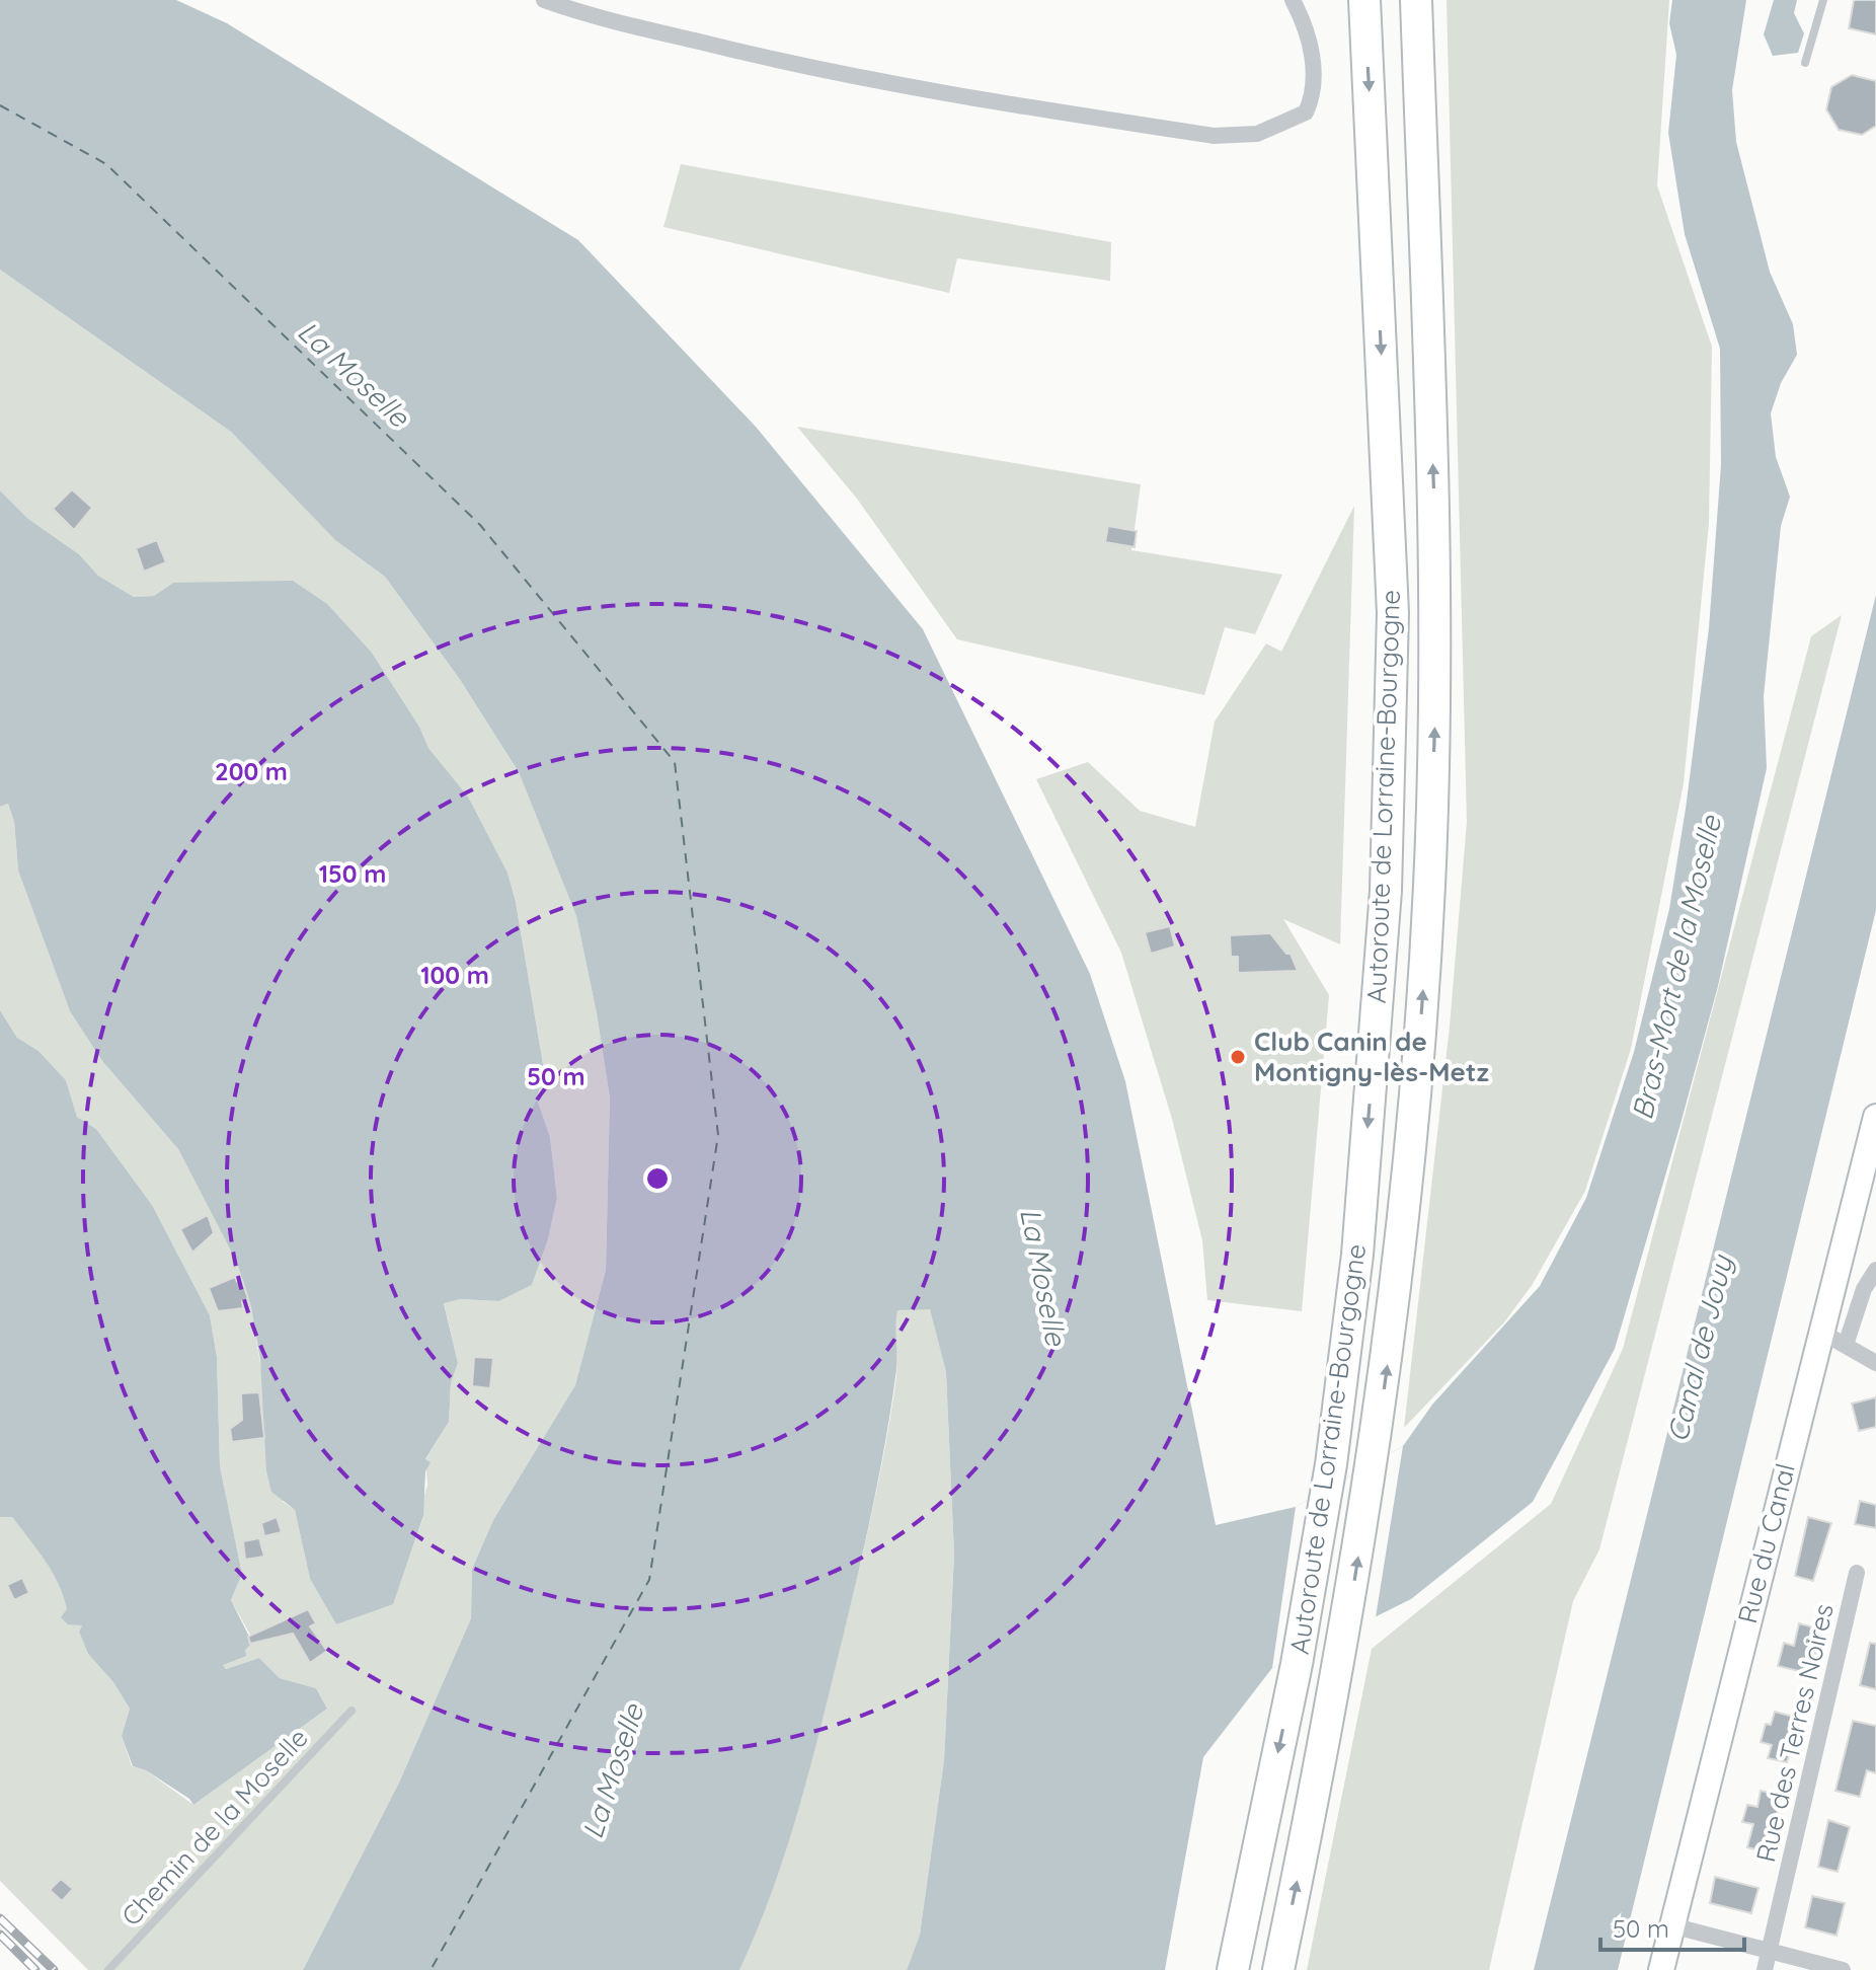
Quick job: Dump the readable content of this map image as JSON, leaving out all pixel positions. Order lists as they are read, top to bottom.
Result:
{
  "streets": {
    "highway": ["Autoroute de Lorraine-Bourgogne"],
    "street": ["Rue du Canal", "Rue des Terres Noires"],
    "lane": ["Chemin de la Moselle"]
  },
  "water": ["La Moselle", "Bras-Mort de la Moselle", "Canal de Jouy"],
  "places": ["Club Canin de Montigny-lès-Metz"],
  "scale_bar": "50 m",
  "rings": [
    "200 m",
    "150 m",
    "100 m",
    "50 m"
  ]
}
